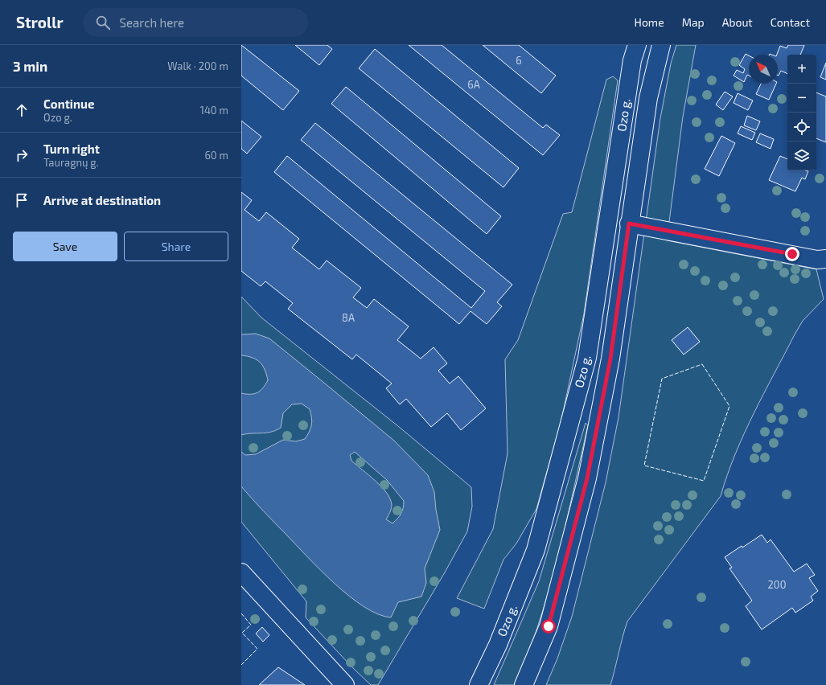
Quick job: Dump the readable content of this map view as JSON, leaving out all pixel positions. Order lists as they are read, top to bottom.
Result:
{
  "streets": {
    "main road": ["Ozo g."]
  },
  "house_numbers": [
    "6",
    "6A",
    "8A",
    "200"
  ],
  "north": "top left",
  "page": {
    "header": "Strollr",
    "search": "Search here",
    "nav": [
      "Home",
      "Map",
      "About",
      "Contact"
    ],
    "heading": ["3 min", "Walk · 200 m"],
    "map_buttons": ["+", "−"],
    "list": [
      ["Continue", "Ozo g.", "140 m"],
      ["Turn right", "Tauragnų g.", "60 m"],
      "Arrive at destination"
    ],
    "buttons": ["Save", "Share"]
  }
}
